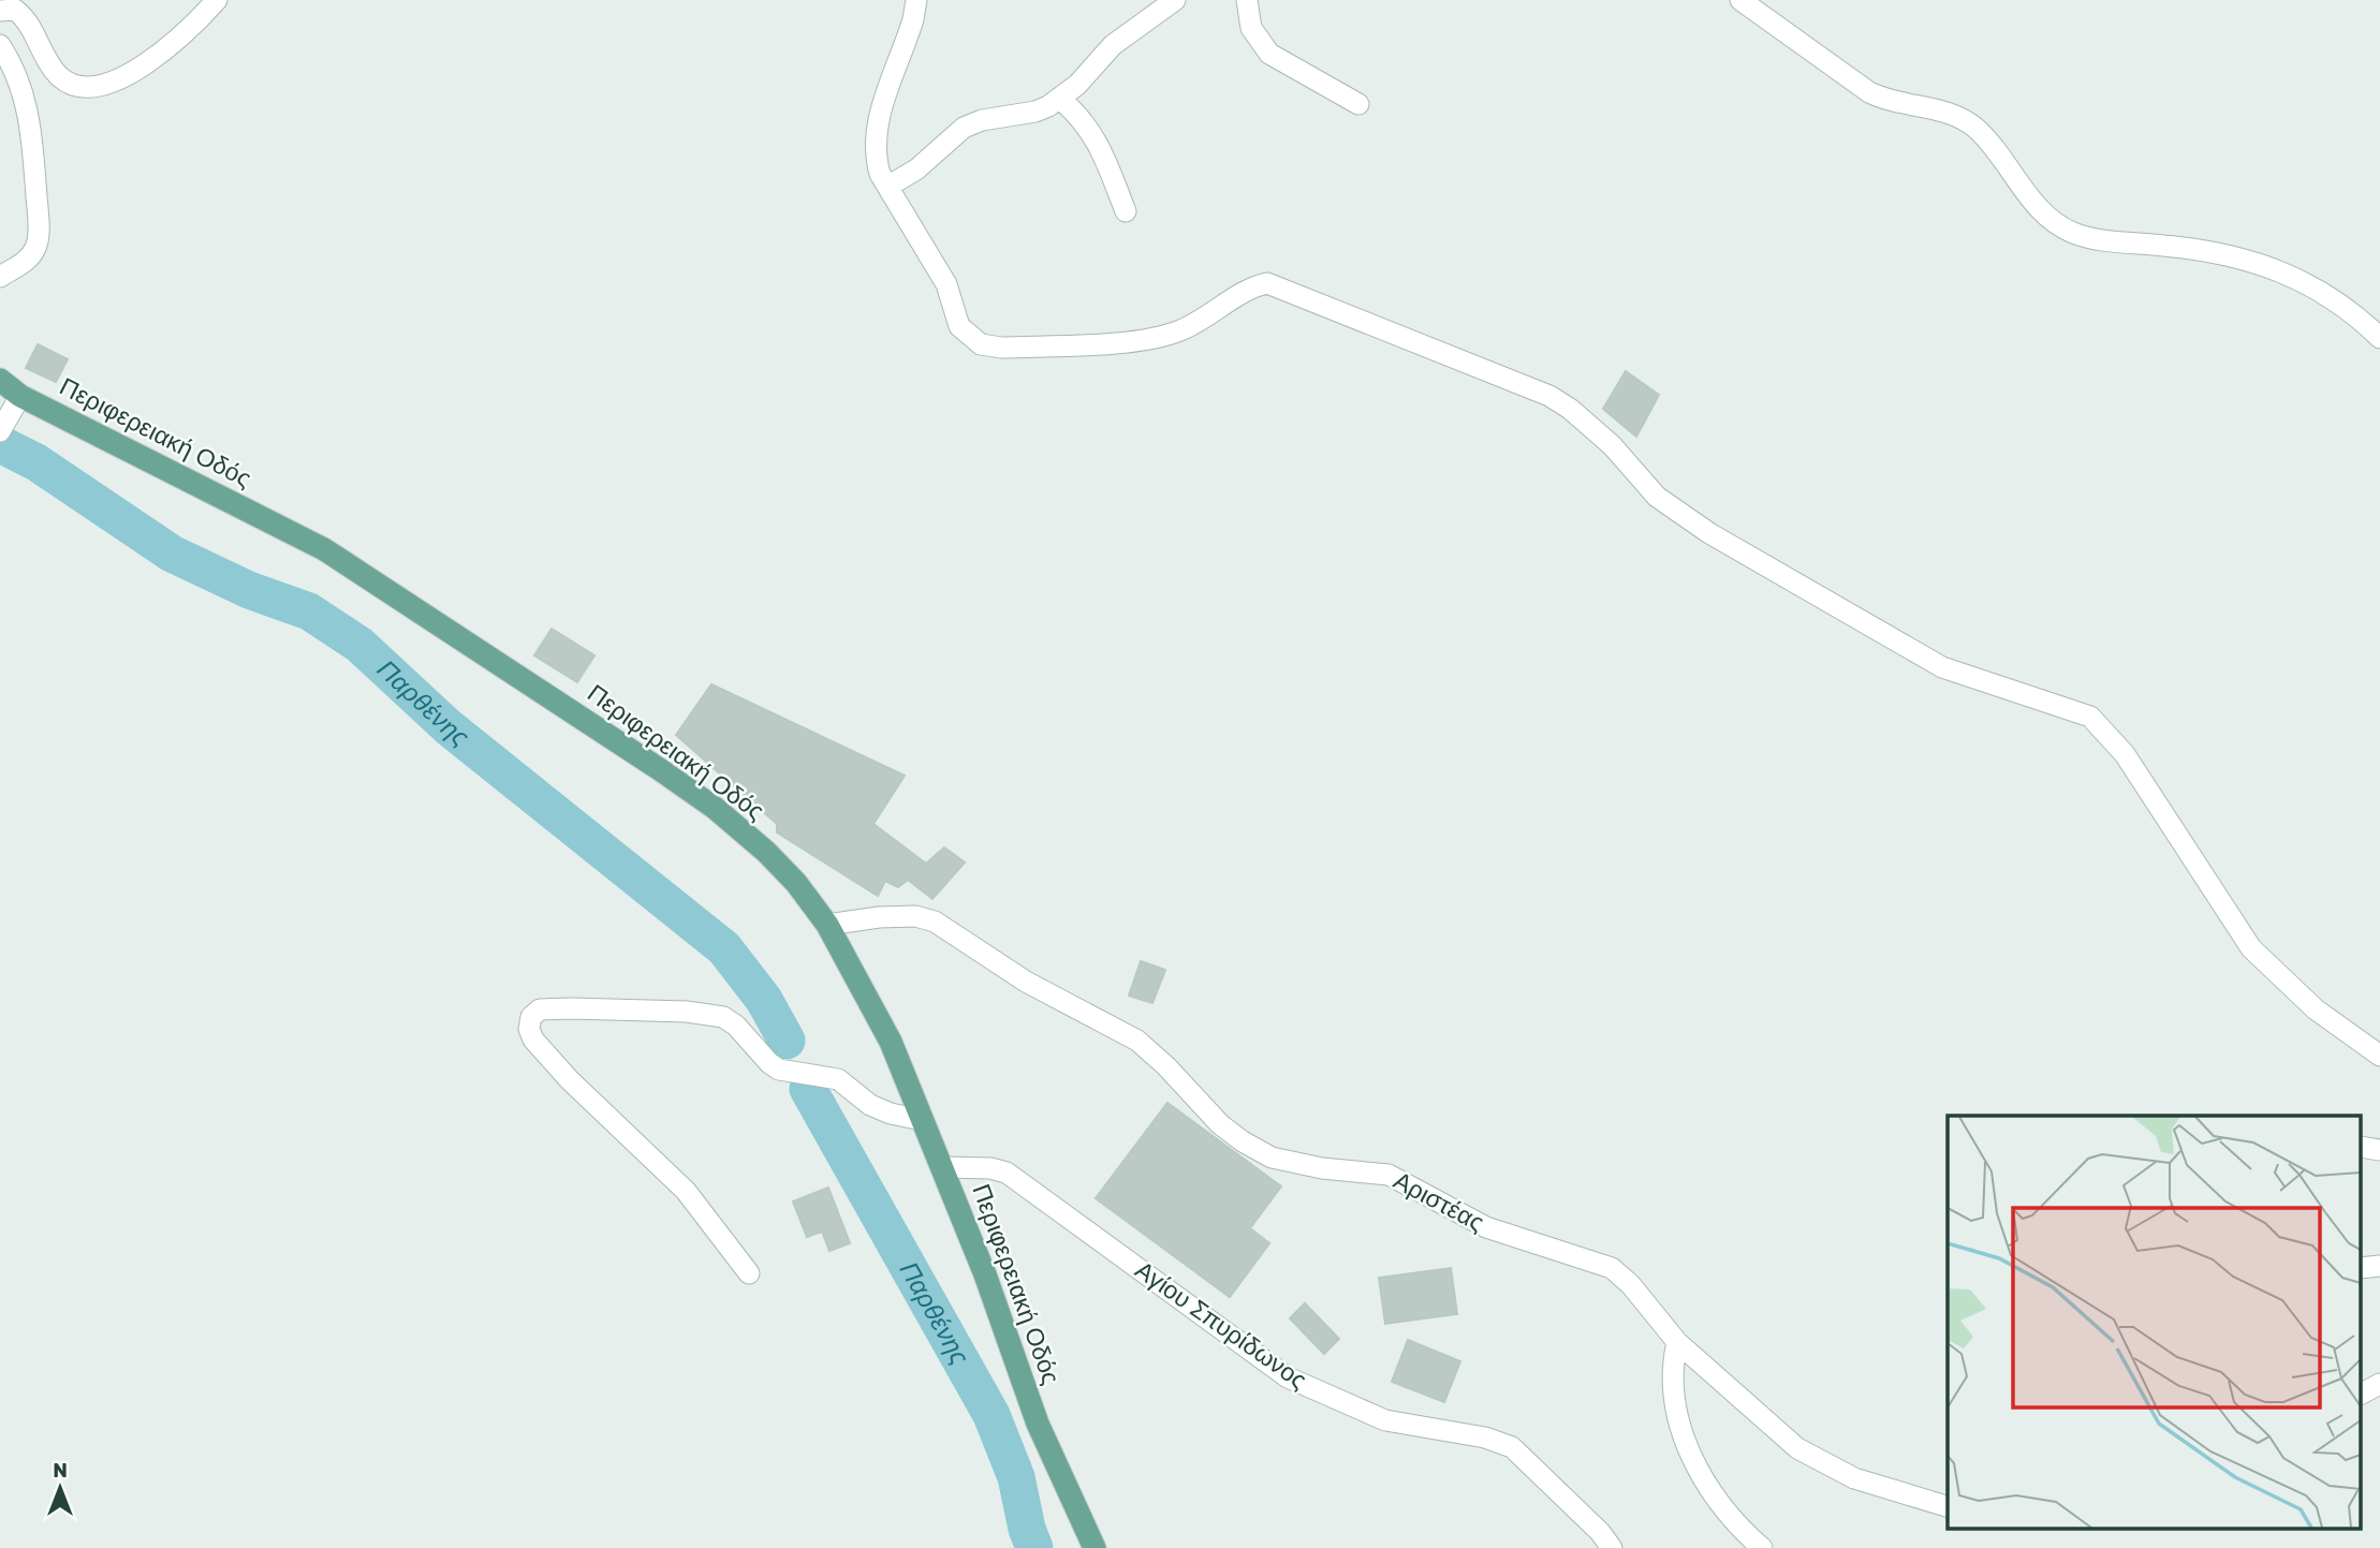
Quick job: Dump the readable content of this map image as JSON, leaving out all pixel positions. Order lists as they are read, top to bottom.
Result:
{
  "streets": {
    "main road": ["Περιφερειακή Οδός"],
    "street": ["Αριστέας", "Αγίου Σπυρίδωνος"]
  },
  "crossings": [
    ["Περιφερειακή Οδός", "Αριστέας"],
    ["Περιφερειακή Οδός", "Αγίου Σπυρίδωνος"]
  ],
  "water": ["Παρθένης"],
  "north": "top"
}
